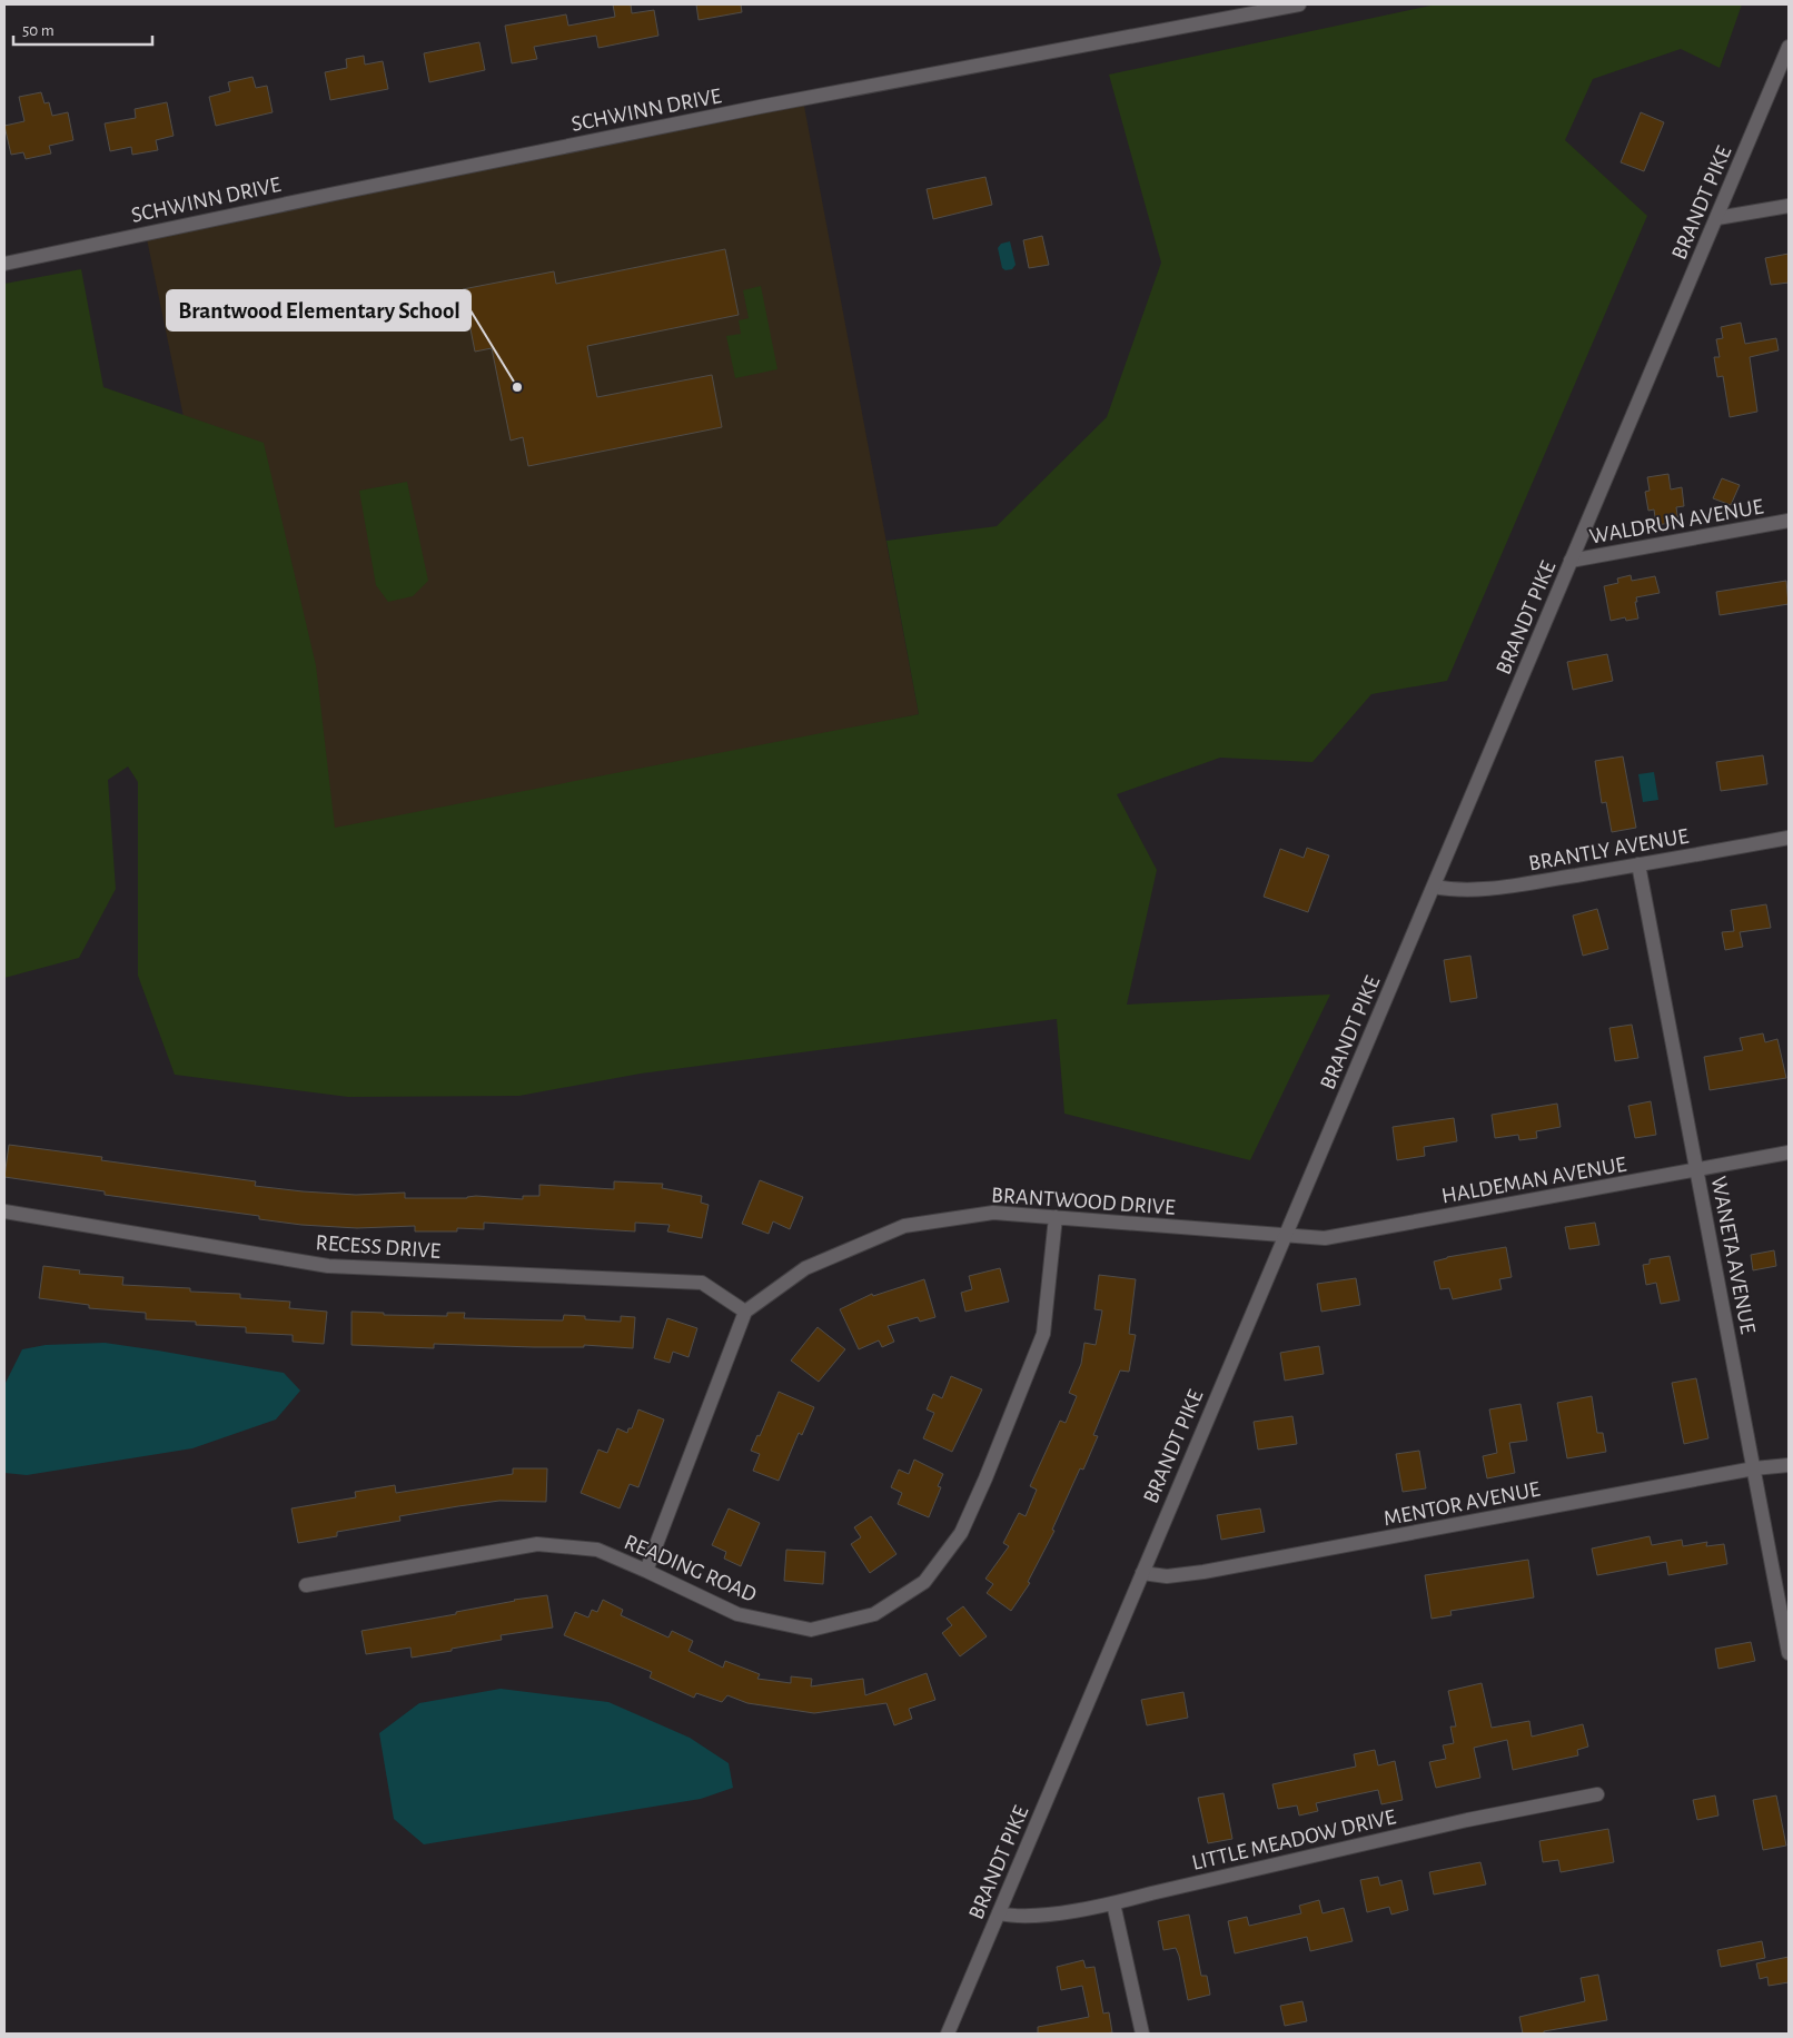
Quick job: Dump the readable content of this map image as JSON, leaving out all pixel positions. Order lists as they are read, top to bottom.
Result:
{
  "streets": {
    "street": [
      "SCHWINN DRIVE",
      "BRANDT PIKE",
      "WALDRUN AVENUE",
      "BRANTLY AVENUE",
      "HALDEMAN AVENUE",
      "BRANTWOOD DRIVE",
      "RECESS DRIVE",
      "WANETA AVENUE",
      "MENTOR AVENUE",
      "READING ROAD",
      "LITTLE MEADOW DRIVE"
    ]
  },
  "crossings": [
    ["BRANDT PIKE", "WALDRUN AVENUE"],
    ["BRANDT PIKE", "BRANTLY AVENUE"],
    ["BRANDT PIKE", "HALDEMAN AVENUE"],
    ["BRANDT PIKE", "BRANTWOOD DRIVE"],
    ["BRANDT PIKE", "MENTOR AVENUE"],
    ["BRANDT PIKE", "LITTLE MEADOW DRIVE"],
    ["BRANTLY AVENUE", "WANETA AVENUE"],
    ["HALDEMAN AVENUE", "BRANTWOOD DRIVE"],
    ["HALDEMAN AVENUE", "WANETA AVENUE"],
    ["BRANTWOOD DRIVE", "RECESS DRIVE"],
    ["BRANTWOOD DRIVE", "READING ROAD"],
    ["WANETA AVENUE", "MENTOR AVENUE"]
  ],
  "places": ["Brantwood Elementary School"],
  "scale_bar": "50 m"
}
